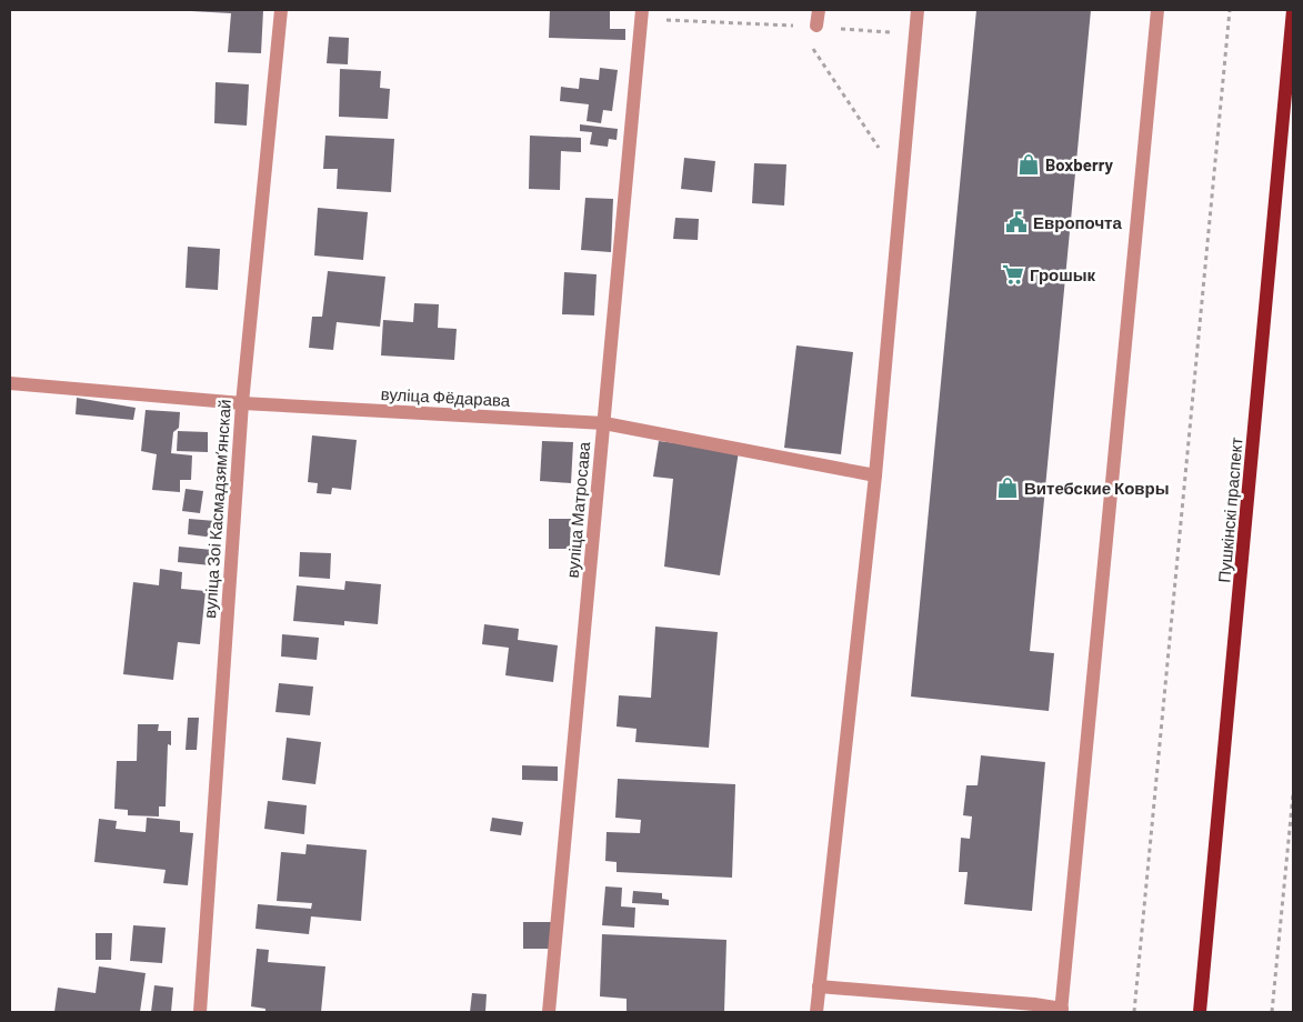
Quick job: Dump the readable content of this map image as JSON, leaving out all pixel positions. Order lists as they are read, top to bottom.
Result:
{
  "streets": {
    "main road": ["Пушкінскі праспект"],
    "street": ["вуліца Фёдарава", "вуліца Зоі Касмадзямʼянскай", "вуліца Матросава"]
  },
  "crossings": [
    ["вуліца Фёдарава", "вуліца Зоі Касмадзямʼянскай"],
    ["вуліца Фёдарава", "вуліца Матросава"]
  ],
  "places": {
    "shop": ["Boxberry", "Витебские Ковры"],
    "public building": ["Европочта"],
    "supermarket": ["Грошык"]
  }
}
